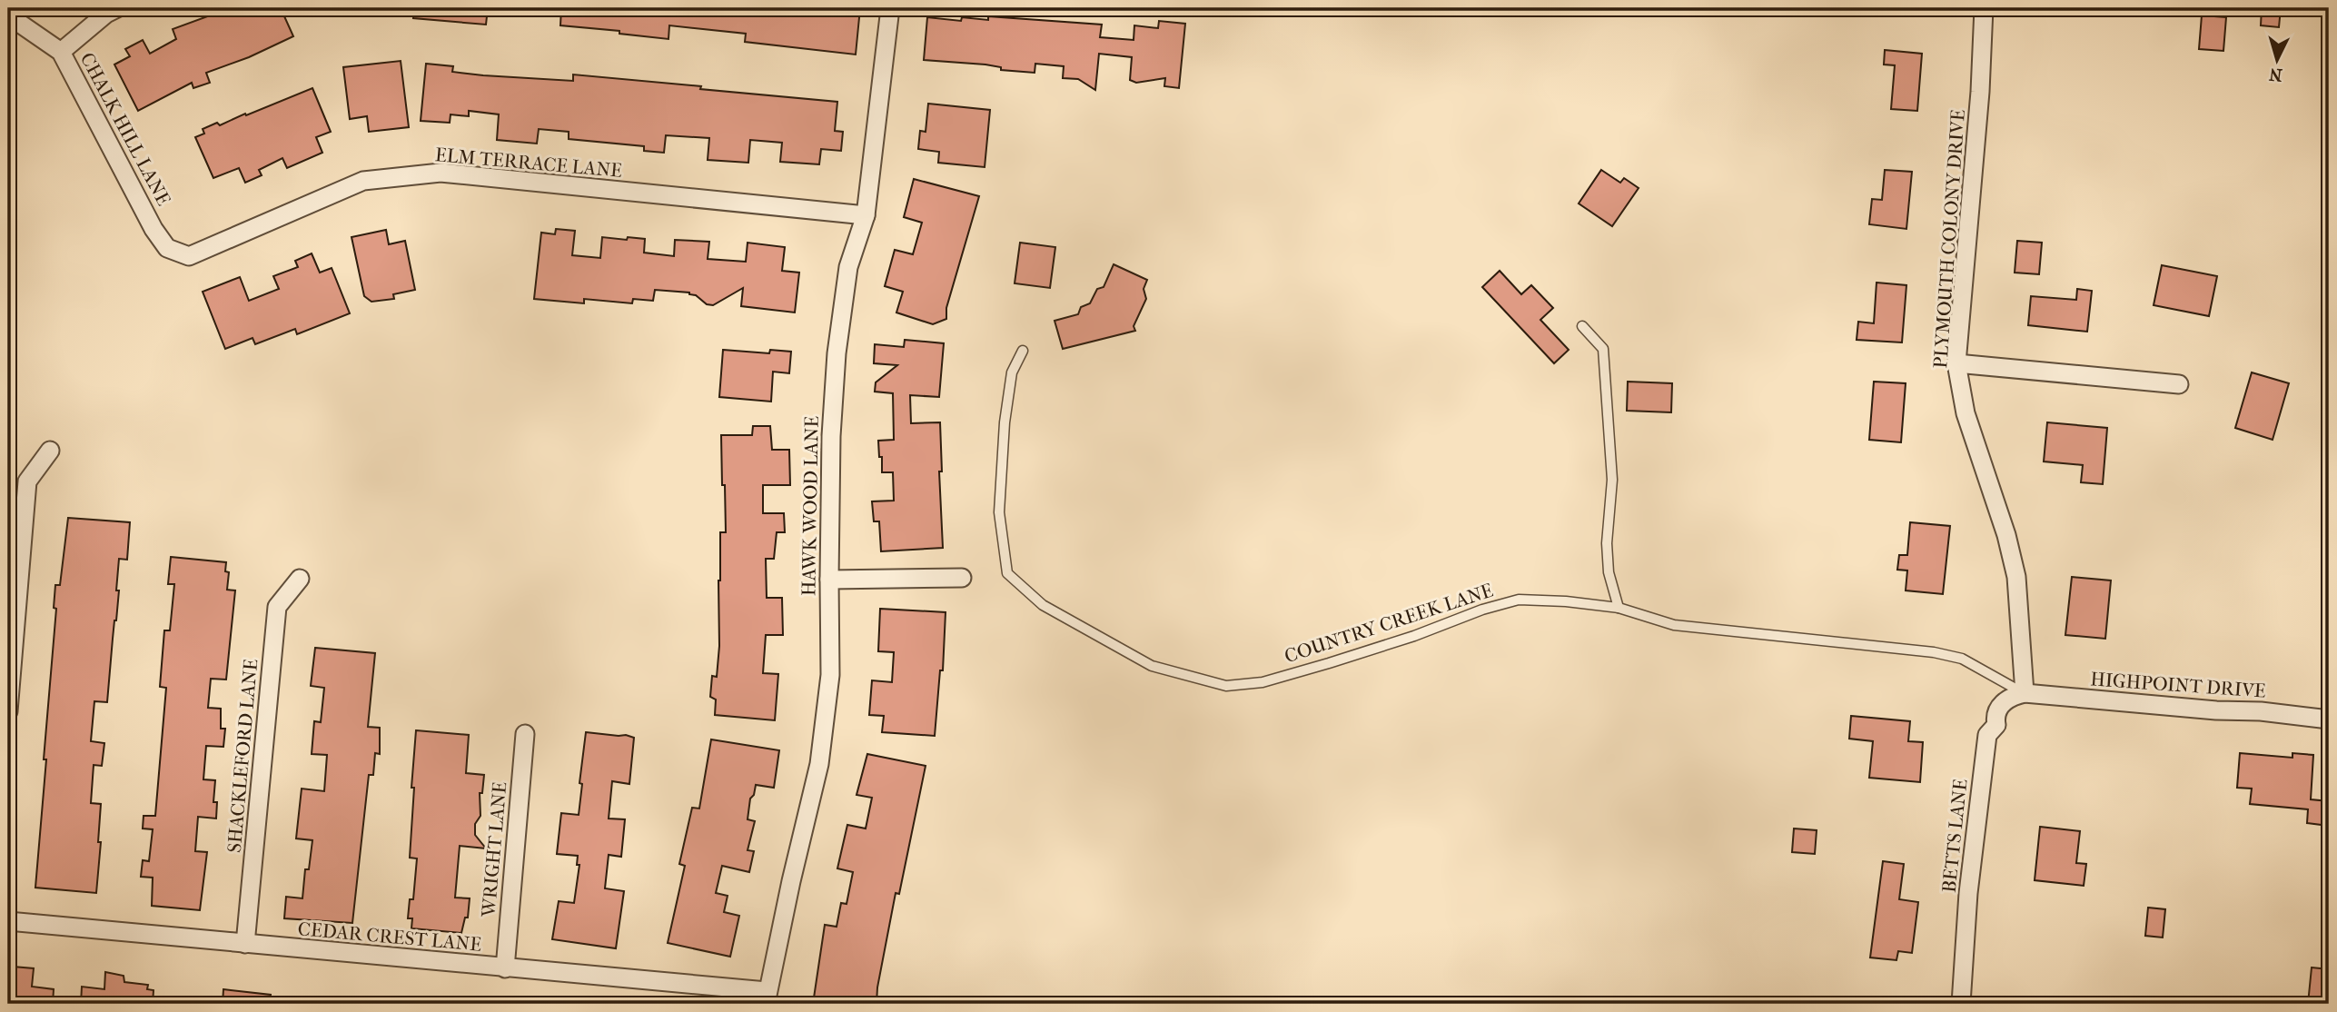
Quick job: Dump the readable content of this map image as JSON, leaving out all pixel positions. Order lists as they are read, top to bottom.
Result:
{
  "streets": {
    "street": [
      "CHALK HILL LANE",
      "ELM TERRACE LANE",
      "PLYMOUTH COLONY DRIVE",
      "HAWK WOOD LANE",
      "HIGHPOINT DRIVE",
      "SHACKLEFORD LANE",
      "BETTS LANE",
      "WRIGHT LANE",
      "CEDAR CREST LANE"
    ],
    "lane": ["COUNTRY CREEK LANE"]
  },
  "crossings": [
    ["CHALK HILL LANE", "ELM TERRACE LANE"],
    ["ELM TERRACE LANE", "HAWK WOOD LANE"],
    ["PLYMOUTH COLONY DRIVE", "COUNTRY CREEK LANE"],
    ["PLYMOUTH COLONY DRIVE", "HIGHPOINT DRIVE"],
    ["PLYMOUTH COLONY DRIVE", "BETTS LANE"],
    ["HAWK WOOD LANE", "CEDAR CREST LANE"],
    ["COUNTRY CREEK LANE", "HIGHPOINT DRIVE"],
    ["COUNTRY CREEK LANE", "BETTS LANE"],
    ["HIGHPOINT DRIVE", "BETTS LANE"],
    ["SHACKLEFORD LANE", "CEDAR CREST LANE"],
    ["WRIGHT LANE", "CEDAR CREST LANE"]
  ],
  "north": "bottom"
}
